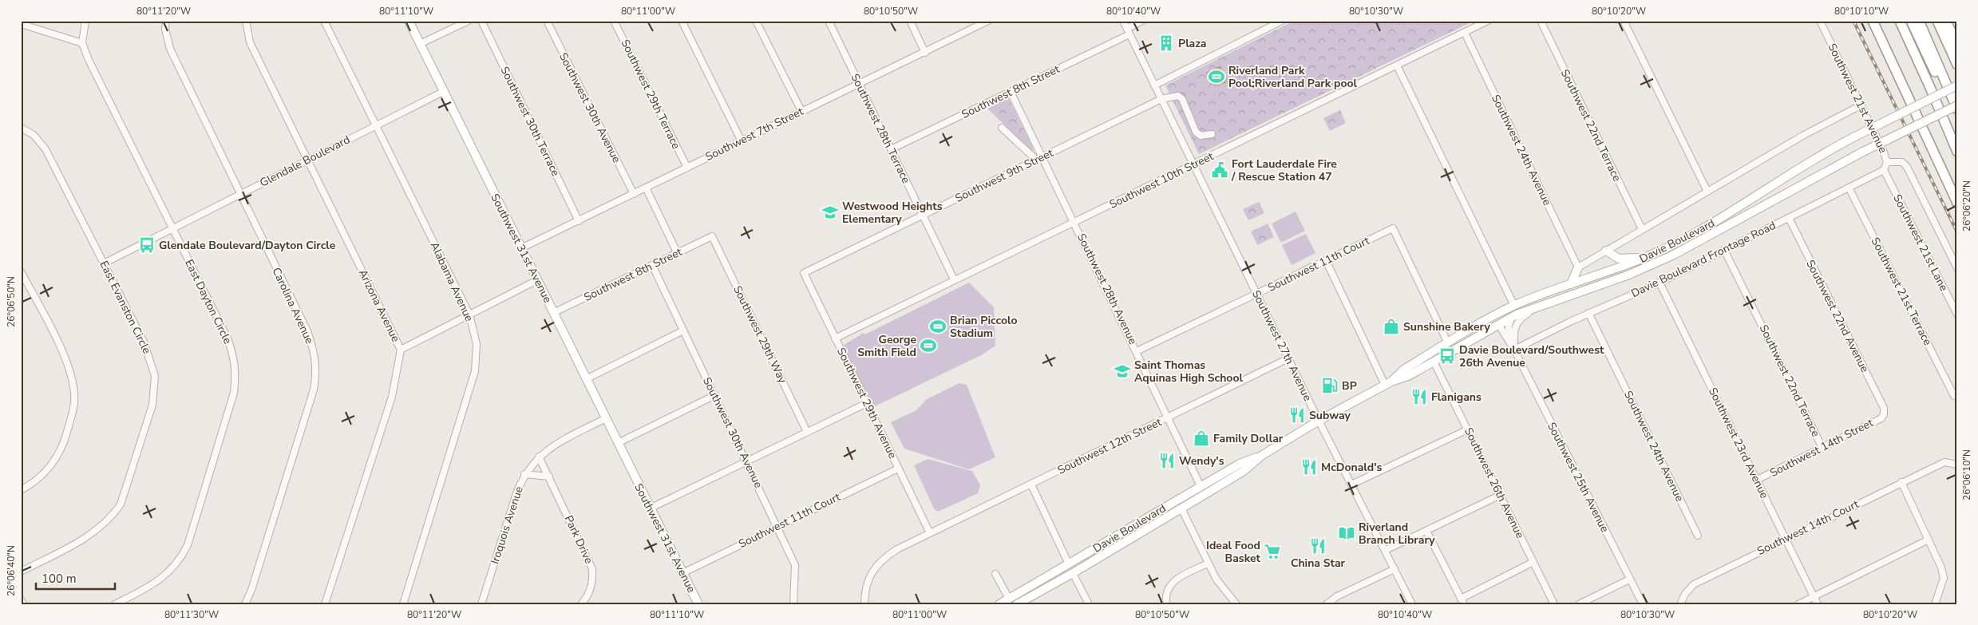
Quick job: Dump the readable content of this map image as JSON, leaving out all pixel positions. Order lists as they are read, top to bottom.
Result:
{
  "streets": {
    "main road": ["Davie Boulevard", "Southwest 31st Avenue"],
    "street": [
      "Southwest 8th Street",
      "Southwest 29th Terrace",
      "Southwest 21st Avenue",
      "Southwest 30th Avenue",
      "Southwest 30th Terrace",
      "Southwest 22nd Terrace",
      "Southwest 28th Terrace",
      "Southwest 7th Street",
      "Southwest 24th Avenue",
      "Glendale Boulevard",
      "Southwest 9th Street",
      "Southwest 10th Street",
      "Southwest 21st Lane",
      "Davie Boulevard Frontage Road",
      "Southwest 11th Court",
      "Alabama Avenue",
      "Southwest 28th Avenue",
      "Southwest 21st Terrace",
      "East Dayton Circle",
      "Carolina Avenue",
      "Arizona Avenue",
      "East Evanston Circle",
      "Southwest 22nd Avenue",
      "Southwest 29th Way",
      "Southwest 27th Avenue",
      "Southwest 29th Avenue",
      "Southwest 23rd Avenue",
      "Southwest 12th Street",
      "Southwest 14th Street",
      "Southwest 25th Avenue",
      "Southwest 26th Avenue",
      "Iroquois Avenue",
      "Southwest 14th Court",
      "Park Drive"
    ]
  },
  "crossings": [
    ["Southwest 8th Street", "Southwest 30th Avenue"],
    ["Southwest 8th Street", "Southwest 28th Terrace"],
    ["Southwest 8th Street", "Southwest 31st Avenue"],
    ["Southwest 8th Street", "Southwest 28th Avenue"],
    ["Southwest 8th Street", "Southwest 29th Way"],
    ["Southwest 8th Street", "Southwest 27th Avenue"],
    ["Southwest 29th Terrace", "Southwest 7th Street"],
    ["Southwest 30th Avenue", "Southwest 7th Street"],
    ["Southwest 30th Avenue", "Southwest 11th Court"],
    ["Southwest 30th Terrace", "Southwest 7th Street"],
    ["Southwest 22nd Terrace", "Davie Boulevard Frontage Road"],
    ["Southwest 22nd Terrace", "Southwest 14th Street"],
    ["Southwest 28th Terrace", "Southwest 7th Street"],
    ["Southwest 28th Terrace", "Southwest 9th Street"],
    ["Southwest 28th Terrace", "Southwest 10th Street"],
    ["Southwest 7th Street", "Southwest 31st Avenue"],
    ["Southwest 24th Avenue", "Southwest 10th Street"],
    ["Southwest 24th Avenue", "Davie Boulevard Frontage Road"],
    ["Glendale Boulevard", "Southwest 31st Avenue"],
    ["Glendale Boulevard", "Alabama Avenue"],
    ["Glendale Boulevard", "East Dayton Circle"],
    ["Glendale Boulevard", "Carolina Avenue"],
    ["Glendale Boulevard", "Arizona Avenue"],
    ["Glendale Boulevard", "East Evanston Circle"],
    ["Southwest 9th Street", "Southwest 28th Avenue"],
    ["Southwest 9th Street", "Southwest 27th Avenue"],
    ["Southwest 9th Street", "Southwest 29th Avenue"],
    ["Southwest 10th Street", "Southwest 28th Avenue"],
    ["Southwest 10th Street", "Southwest 27th Avenue"],
    ["Southwest 10th Street", "Southwest 29th Avenue"],
    ["Davie Boulevard", "Southwest 11th Court"],
    ["Davie Boulevard", "Southwest 28th Avenue"],
    ["Davie Boulevard", "Southwest 27th Avenue"],
    ["Davie Boulevard", "Southwest 25th Avenue"],
    ["Davie Boulevard", "Southwest 26th Avenue"],
    ["Southwest 21st Lane", "Davie Boulevard Frontage Road"],
    ["Southwest 31st Avenue", "Southwest 11th Court"],
    ["Southwest 31st Avenue", "Iroquois Avenue"],
    ["Davie Boulevard Frontage Road", "Southwest 21st Terrace"],
    ["Davie Boulevard Frontage Road", "Southwest 22nd Avenue"],
    ["Davie Boulevard Frontage Road", "Southwest 23rd Avenue"],
    ["Davie Boulevard Frontage Road", "Southwest 25th Avenue"],
    ["Southwest 11th Court", "Southwest 28th Avenue"],
    ["Southwest 11th Court", "Southwest 27th Avenue"],
    ["Southwest 11th Court", "Southwest 29th Avenue"],
    ["Southwest 28th Avenue", "Southwest 12th Street"],
    ["Southwest 22nd Avenue", "Southwest 14th Street"],
    ["Southwest 27th Avenue", "Southwest 12th Street"],
    ["Southwest 29th Avenue", "Southwest 12th Street"],
    ["Southwest 23rd Avenue", "Southwest 14th Street"],
    ["Southwest 23rd Avenue", "Southwest 14th Court"],
    ["Iroquois Avenue", "Park Drive"]
  ],
  "places": {
    "building": ["Plaza"],
    "sports": ["Riverland Park Pool;Riverland Park pool", "Brian Piccolo Stadium", "George Smith Field"],
    "public building": ["Fort Lauderdale Fire / Rescue Station 47"],
    "school or university": ["Westwood Heights Elementary", "Saint Thomas Aquinas High School"],
    "bus stop": ["Glendale Boulevard/Dayton Circle", "Davie Boulevard/Southwest 26th Avenue"],
    "shop": ["Sunshine Bakery", "Family Dollar"],
    "fuel station": ["BP"],
    "restaurant": [
      "Flanigans",
      "Subway",
      "Wendy's",
      "McDonald's",
      "China Star"
    ],
    "library": ["Riverland Branch Library"],
    "supermarket": ["Ideal Food Basket"]
  },
  "scale_bar": "100 m",
  "coordinates": [
    "80°11'20\"W",
    "80°11'10\"W",
    "80°11'00\"W",
    "80°10'50\"W",
    "80°10'40\"W",
    "80°10'30\"W",
    "80°10'20\"W",
    "80°10'10\"W",
    "26°06'20\"N",
    "26°06'50\"N",
    "26°06'10\"N",
    "26°06'40\"N",
    "80°11'30\"W"
  ]
}
